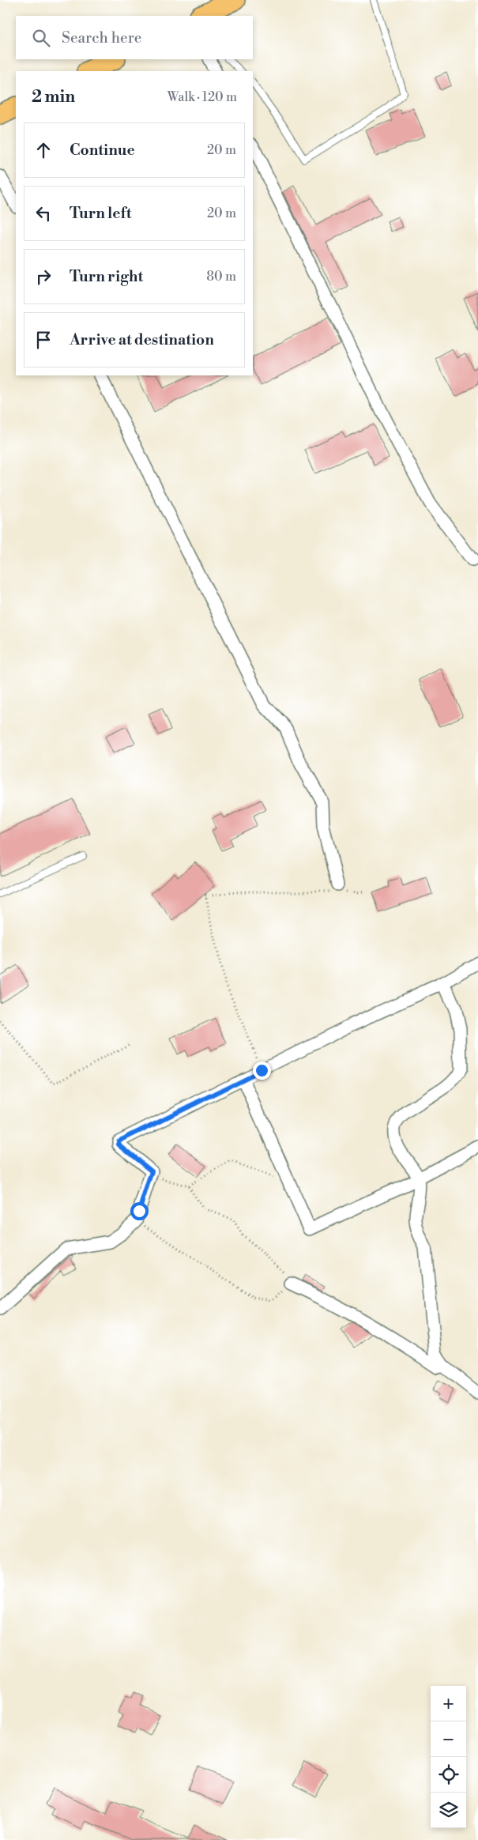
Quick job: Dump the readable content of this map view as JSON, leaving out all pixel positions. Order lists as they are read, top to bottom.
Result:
{
  "page": {
    "search": "Search here",
    "heading": ["2 min", "Walk · 120 m"],
    "list": [
      ["Continue", "20 m"],
      ["Turn left", "20 m"],
      ["Turn right", "80 m"],
      "Arrive at destination"
    ],
    "map_buttons": ["+", "−"]
  }
}
